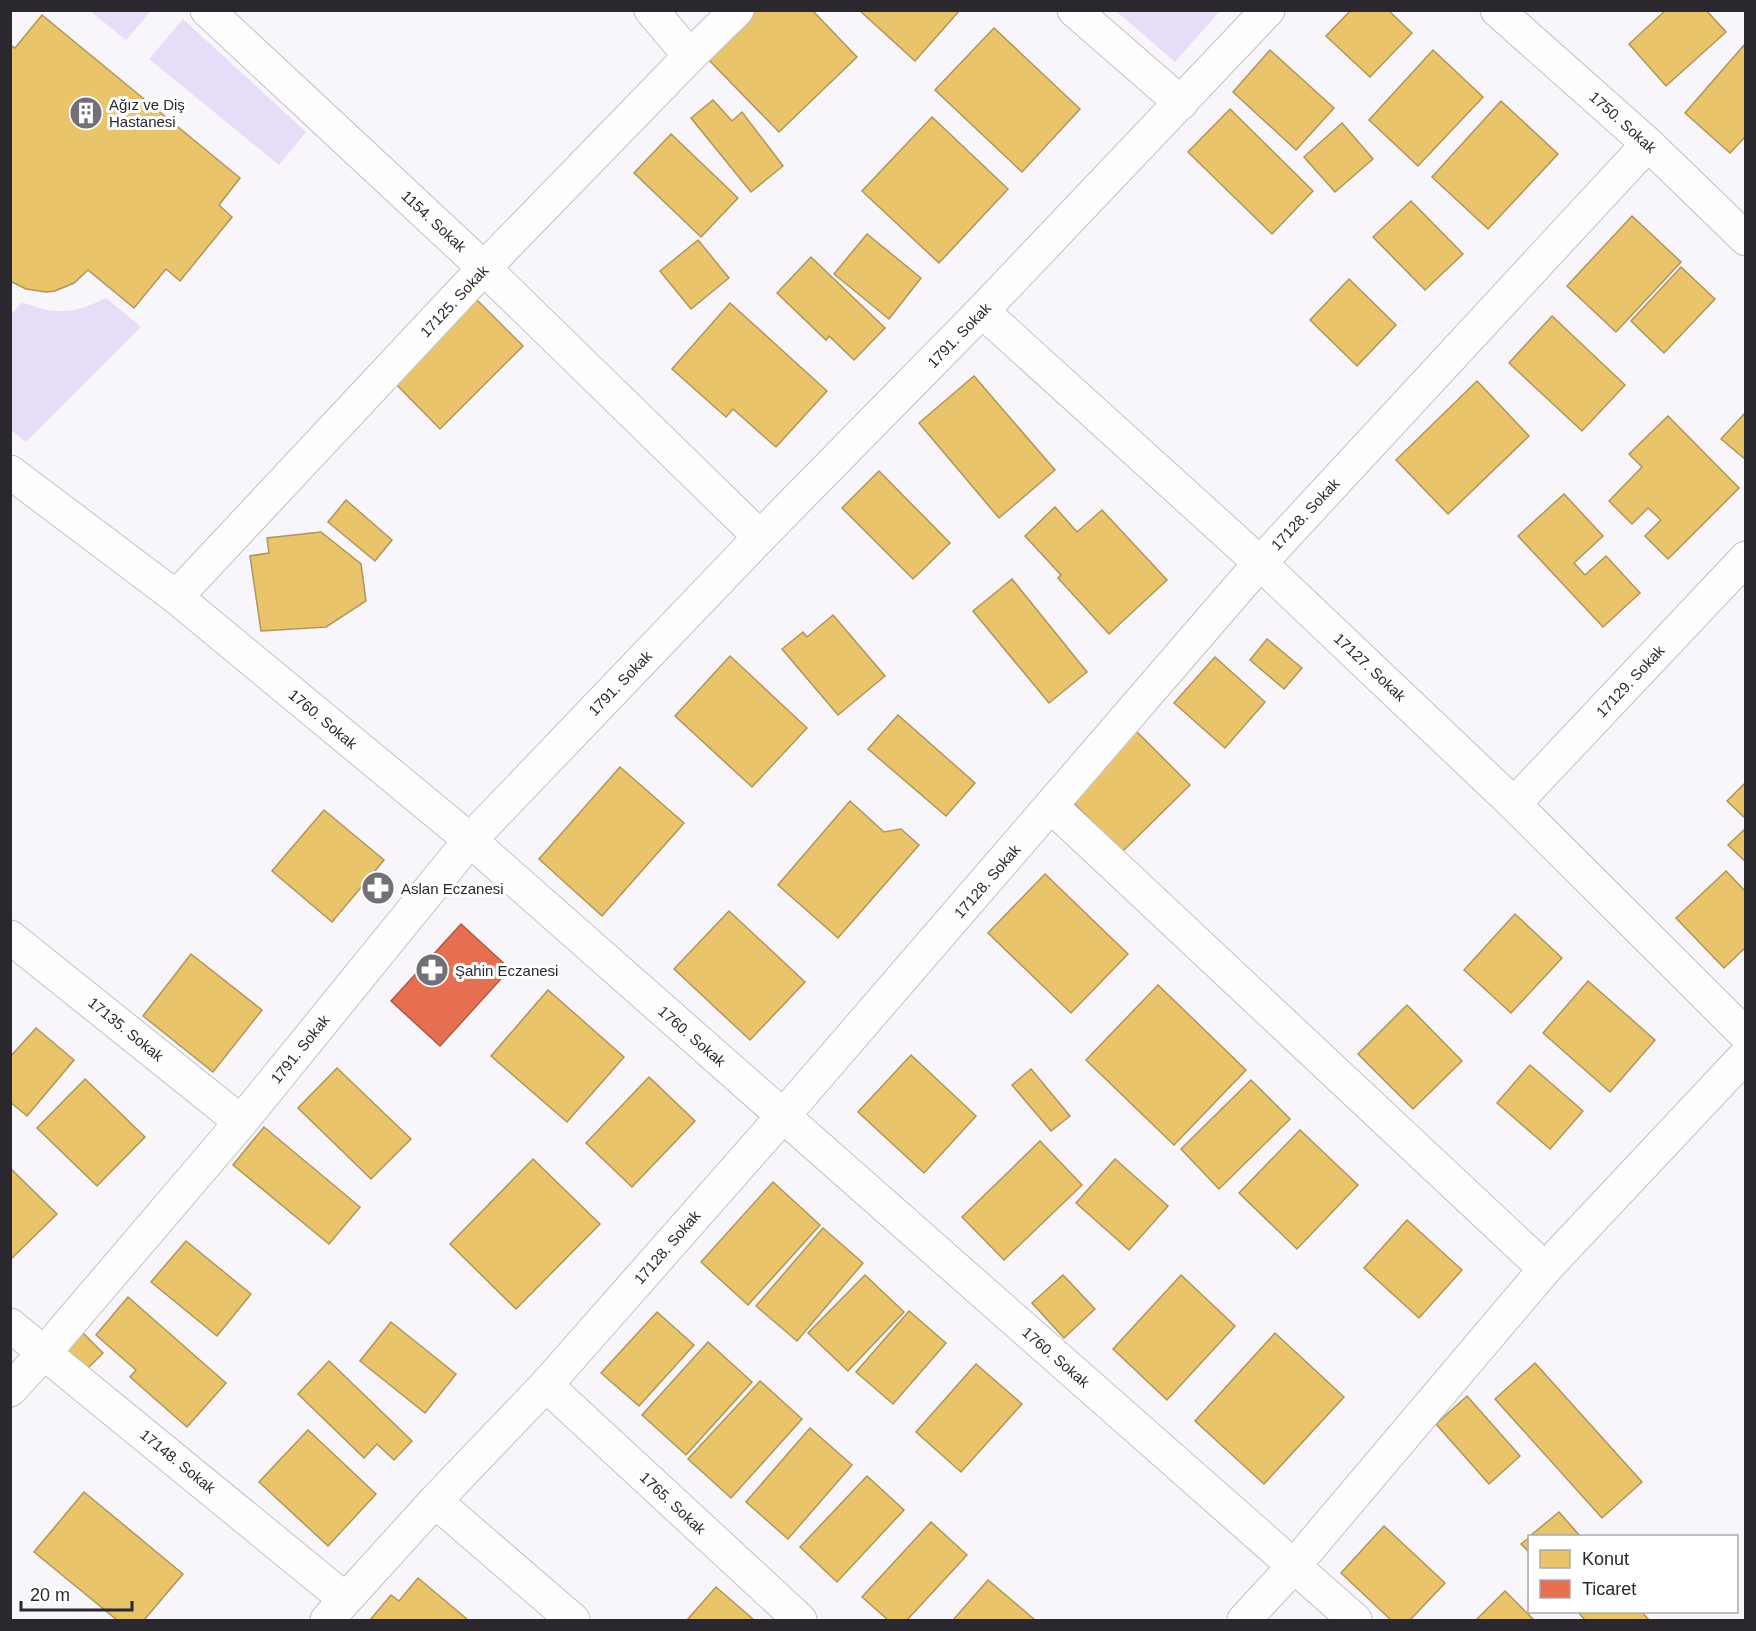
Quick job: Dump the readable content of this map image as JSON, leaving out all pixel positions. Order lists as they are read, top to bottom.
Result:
{
  "streets": {
    "street": [
      "1750. Sokak",
      "1154. Sokak",
      "17125. Sokak",
      "1791. Sokak",
      "17128. Sokak",
      "17127. Sokak",
      "17129. Sokak",
      "1760. Sokak",
      "17135. Sokak",
      "17148. Sokak",
      "1765. Sokak"
    ]
  },
  "crossings": [
    ["1750. Sokak", "17128. Sokak"],
    ["1154. Sokak", "17125. Sokak"],
    ["1154. Sokak", "1791. Sokak"],
    ["17125. Sokak", "1760. Sokak"],
    ["1791. Sokak", "17127. Sokak"],
    ["1791. Sokak", "1760. Sokak"],
    ["1791. Sokak", "17135. Sokak"],
    ["1791. Sokak", "17148. Sokak"],
    ["17128. Sokak", "17127. Sokak"],
    ["17128. Sokak", "1760. Sokak"],
    ["17128. Sokak", "17148. Sokak"],
    ["17128. Sokak", "1765. Sokak"],
    ["17127. Sokak", "17129. Sokak"]
  ],
  "places": {
    "building": ["Ağız ve Diş Hastanesi"],
    "pharmacy": ["Aslan Eczanesi", "Şahin Eczanesi"]
  },
  "legend": ["Konut", "Ticaret"],
  "scale_bar": "20 m"
}
